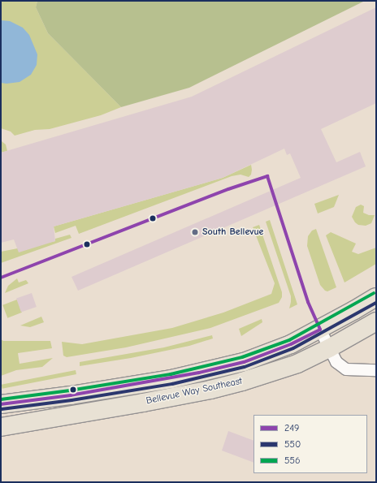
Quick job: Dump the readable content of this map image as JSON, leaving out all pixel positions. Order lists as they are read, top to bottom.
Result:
{
  "streets": {
    "main road": ["Bellevue Way Southeast"]
  },
  "places": ["South Bellevue"],
  "lines": ["transit line 249", "transit line 556", "transit line 550"],
  "legend": ["249", "550", "556"]
}
